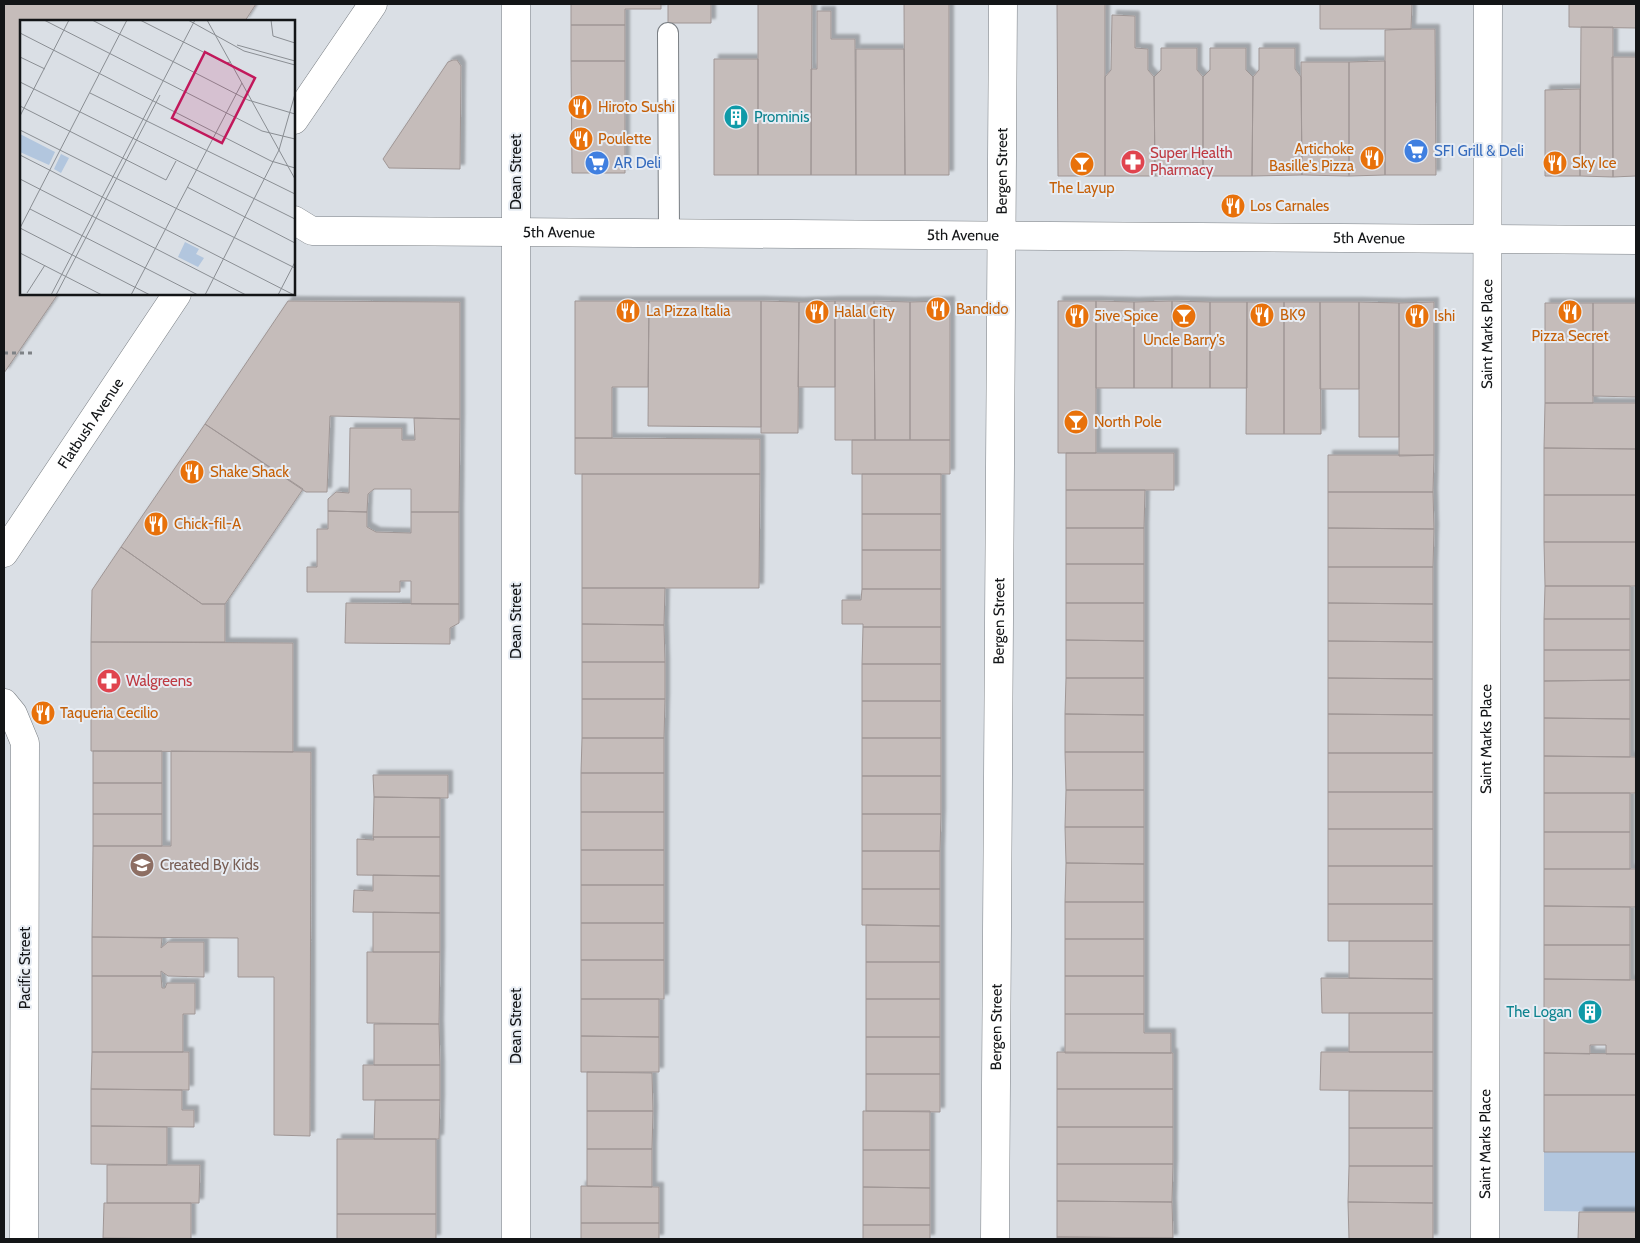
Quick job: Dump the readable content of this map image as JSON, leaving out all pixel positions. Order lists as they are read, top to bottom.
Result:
{
  "streets": {
    "street": [
      "Dean Street",
      "Bergen Street",
      "5th Avenue",
      "Saint Marks Place",
      "Flatbush Avenue",
      "Pacific Street"
    ]
  },
  "crossings": [
    ["Dean Street", "5th Avenue"],
    ["Bergen Street", "5th Avenue"],
    ["5th Avenue", "Saint Marks Place"]
  ],
  "places": {
    "restaurant": [
      "Hiroto Sushi",
      "Poulette",
      "Artichoke Basille's Pizza",
      "Sky Ice",
      "Los Carnales",
      "Bandido",
      "La Pizza Italia",
      "Halal City",
      "Pizza Secret",
      "BK9",
      "5ive Spice",
      "Ishi",
      "Shake Shack",
      "Chick-fil-A",
      "Taqueria Cecilio"
    ],
    "building": ["Prominis", "The Logan"],
    "supermarket": ["SFI Grill & Deli", "AR Deli"],
    "pharmacy": ["Super Health Pharmacy", "Walgreens"],
    "bar": ["The Layup", "Uncle Barry's", "North Pole"],
    "school or university": ["Created By Kids"]
  }
}
